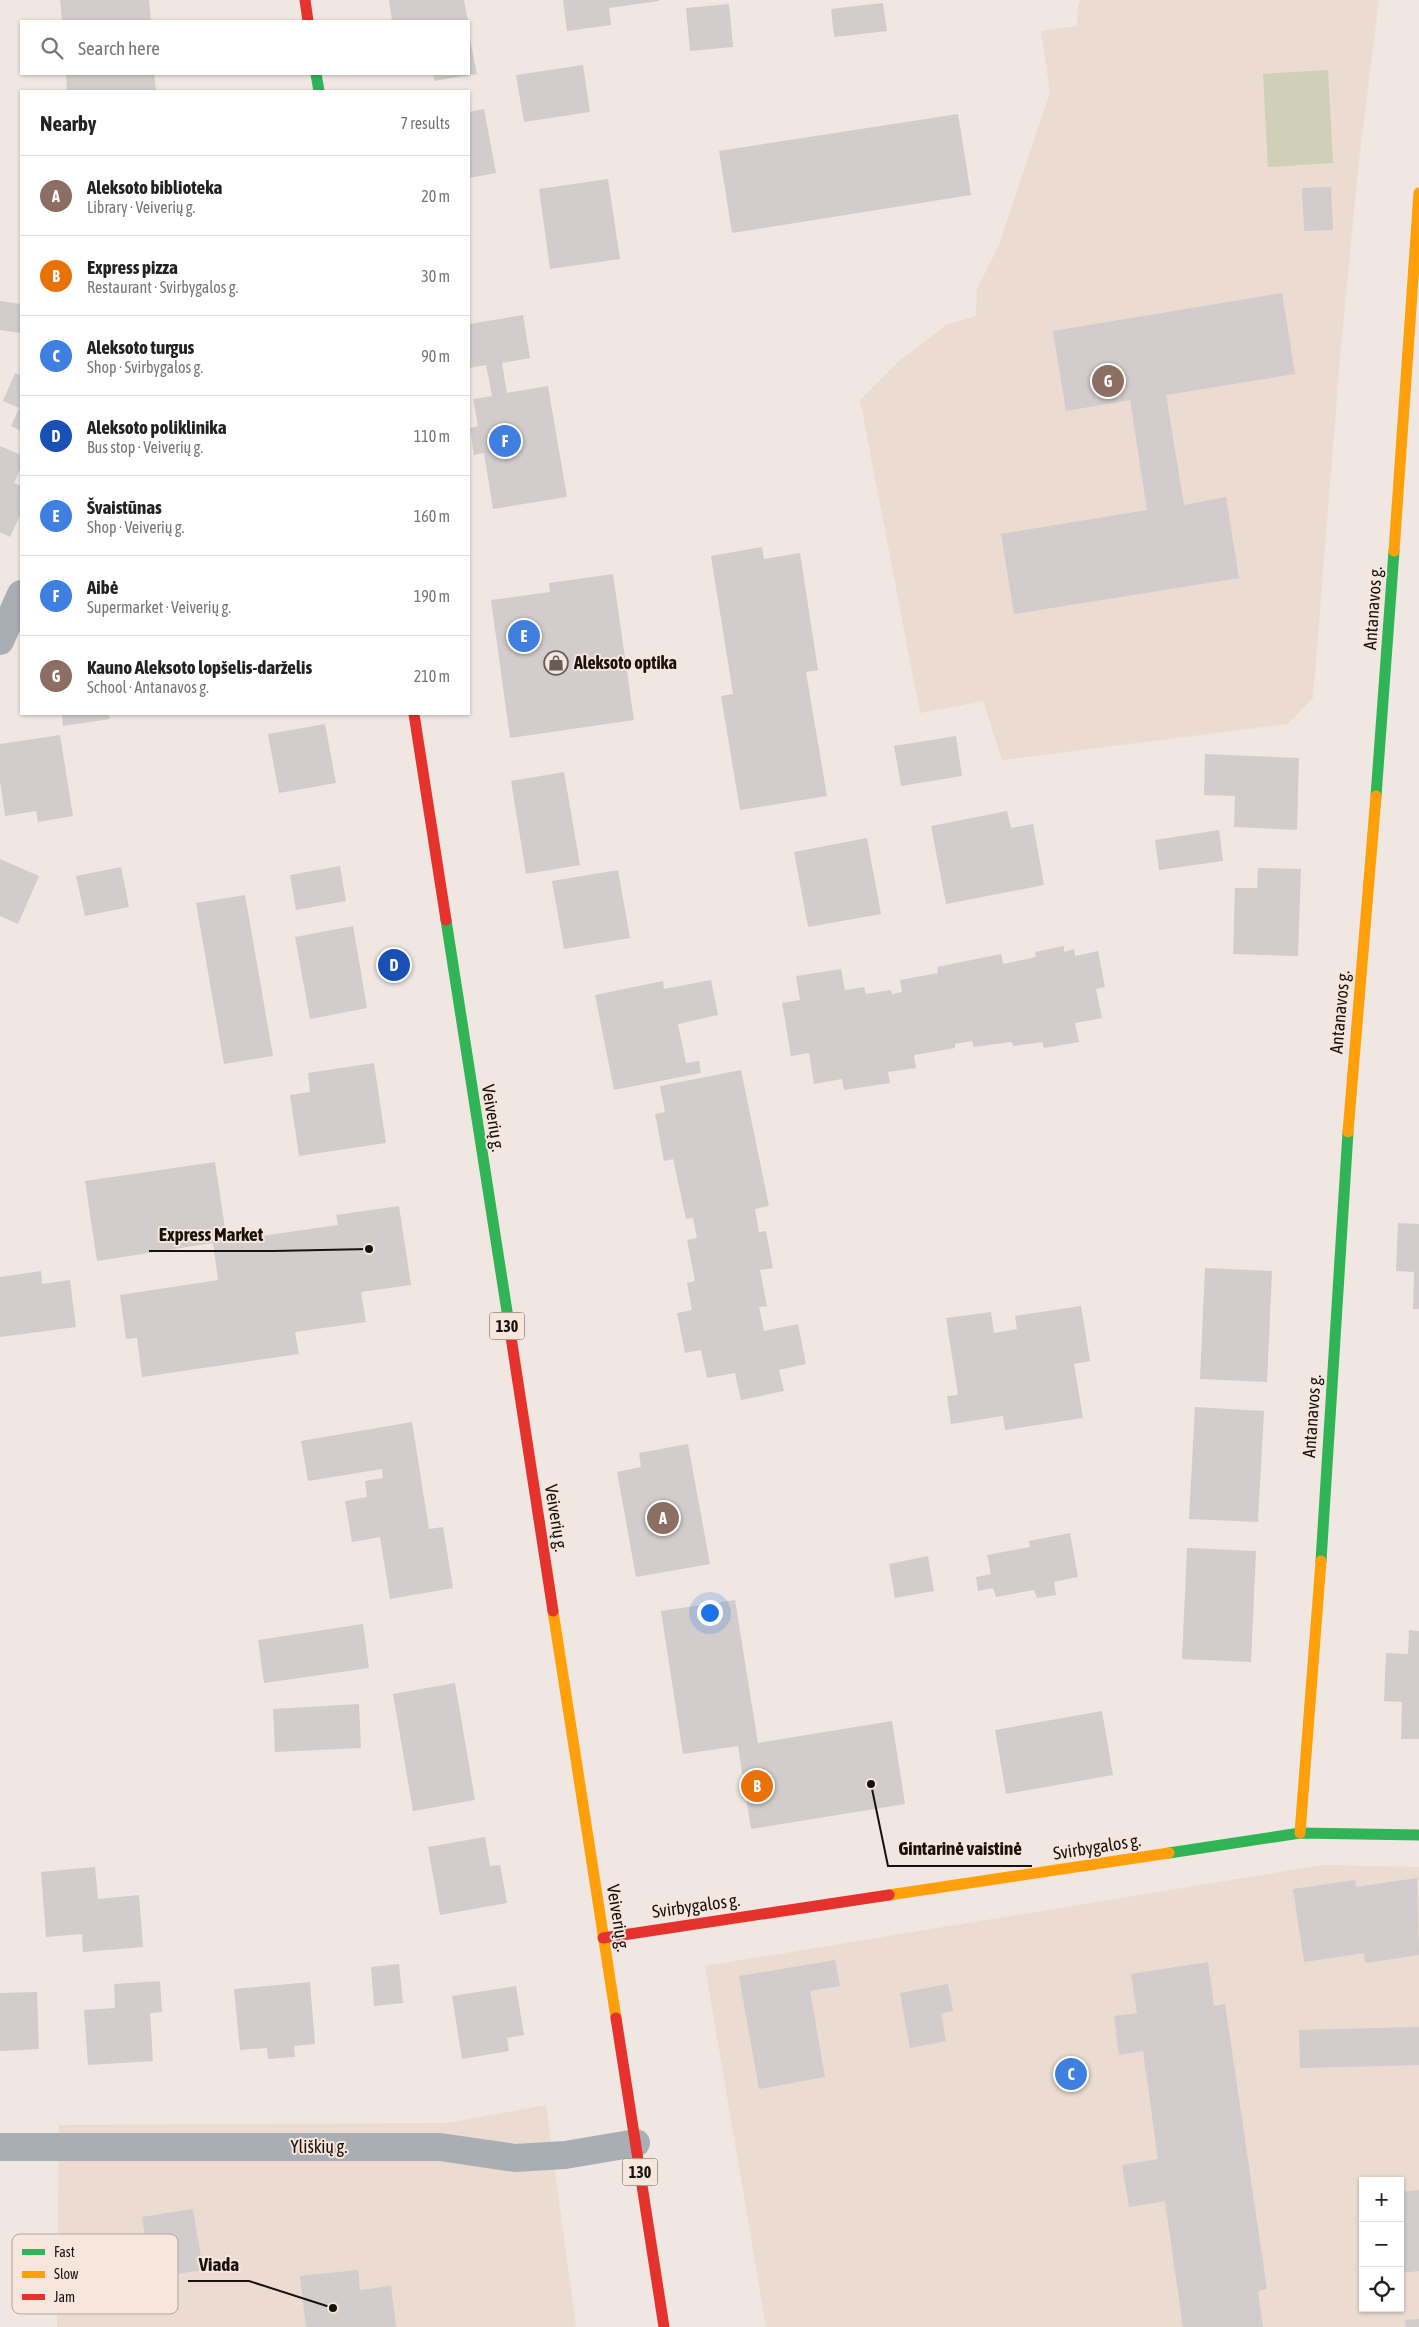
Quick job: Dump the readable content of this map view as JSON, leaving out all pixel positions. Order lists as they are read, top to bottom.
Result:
{
  "streets": {
    "street": [
      "Antanavos g.",
      "Veiverių g.",
      "130",
      "Svirbygalos g.",
      "Yliškių g."
    ]
  },
  "crossings": [
    ["Antanavos g.", "Svirbygalos g."],
    ["Veiverių g.", "Svirbygalos g."],
    ["Veiverių g.", "Yliškių g."]
  ],
  "places": {
    "shop": ["Aleksoto optika"],
    "other": ["Express Market", "Gintarinė vaistinė", "Viada"]
  },
  "legend": ["Fast", "Slow", "Jam"],
  "page": {
    "search": "Search here",
    "heading": ["Nearby", "7 results"],
    "list": [
      {
        "mark": "A",
        "name": "Aleksoto biblioteka",
        "note": "Library · Veiverių g.",
        "value": "20 m"
      },
      {
        "mark": "B",
        "name": "Express pizza",
        "note": "Restaurant · Svirbygalos g.",
        "value": "30 m"
      },
      {
        "mark": "C",
        "name": "Aleksoto turgus",
        "note": "Shop · Svirbygalos g.",
        "value": "90 m"
      },
      {
        "mark": "D",
        "name": "Aleksoto poliklinika",
        "note": "Bus stop · Veiverių g.",
        "value": "110 m"
      },
      {
        "mark": "E",
        "name": "Švaistūnas",
        "note": "Shop · Veiverių g.",
        "value": "160 m"
      },
      {
        "mark": "F",
        "name": "Aibė",
        "note": "Supermarket · Veiverių g.",
        "value": "190 m"
      },
      {
        "mark": "G",
        "name": "Kauno Aleksoto lopšelis-darželis",
        "note": "School · Antanavos g.",
        "value": "210 m"
      }
    ],
    "pins": [
      "G",
      "F",
      "E",
      "D",
      "A",
      "B",
      "C"
    ],
    "map_buttons": ["+", "−"]
  }
}
